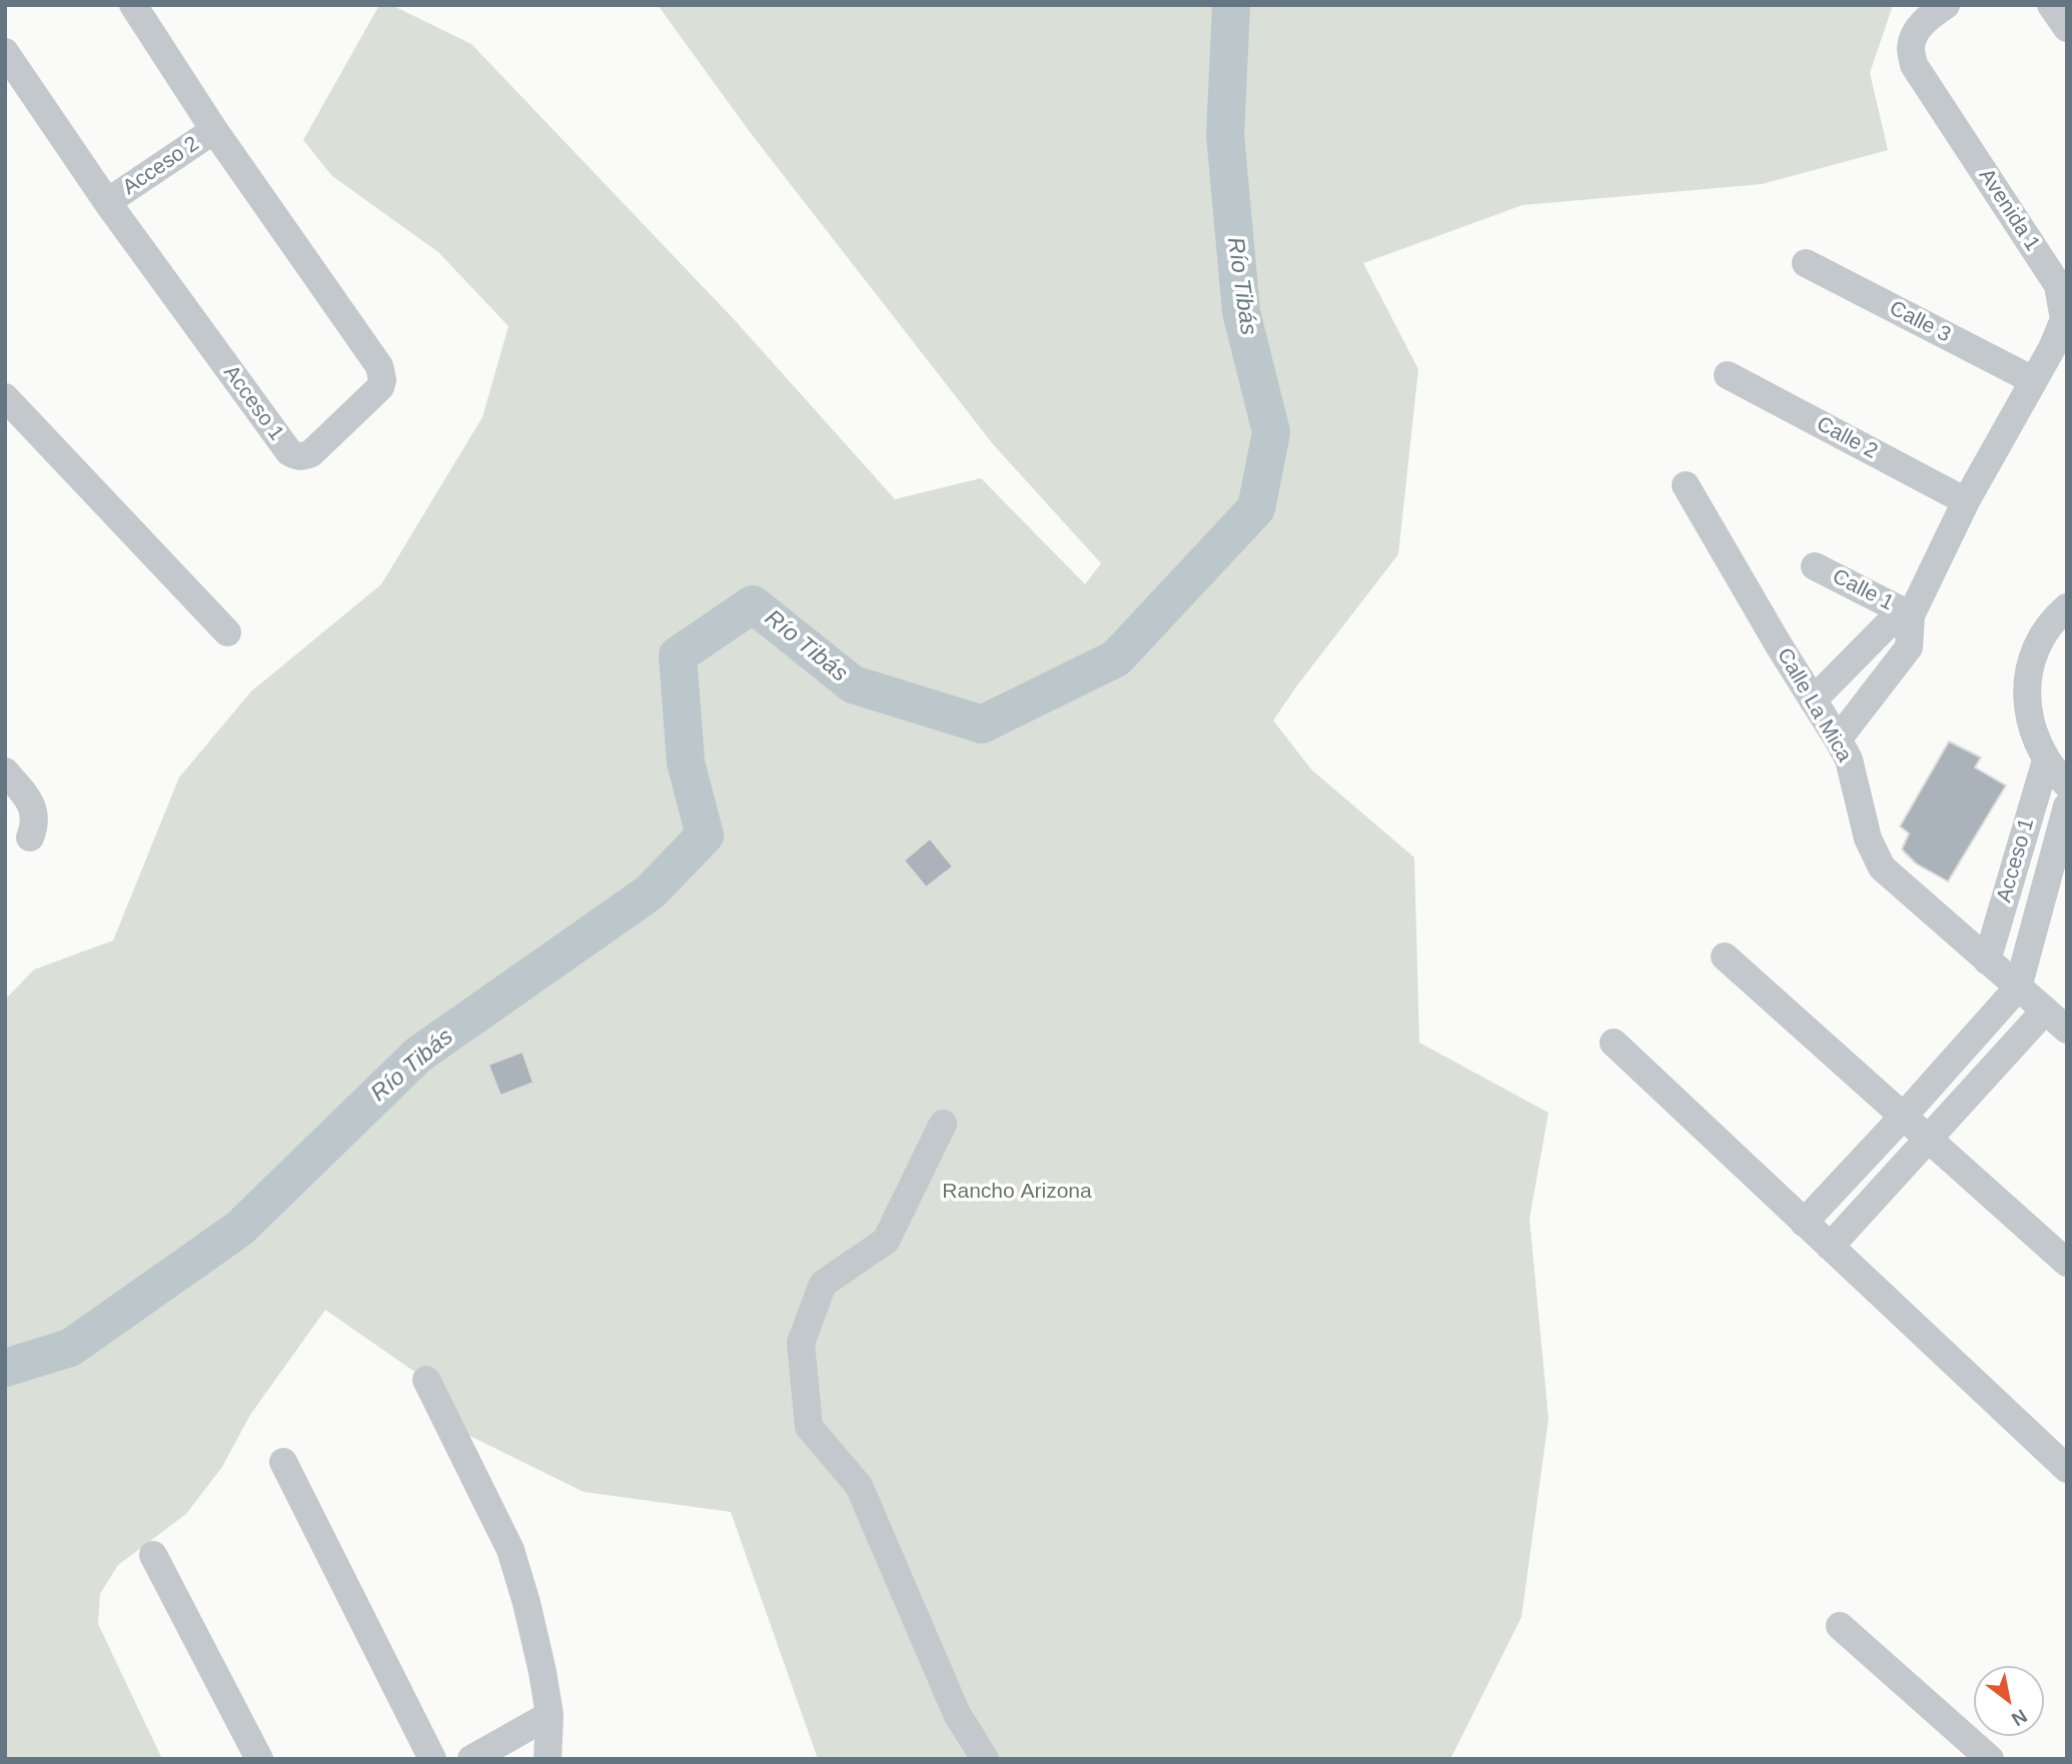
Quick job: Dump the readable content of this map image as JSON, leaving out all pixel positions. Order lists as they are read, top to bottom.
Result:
{
  "streets": {
    "street": [
      "Acceso 2",
      "Avenida 1",
      "Calle 3",
      "Acceso 1",
      "Calle 2",
      "Calle 1",
      "Calle La Mica"
    ]
  },
  "crossings": [
    ["Acceso 2", "Acceso 1"],
    ["Avenida 1", "Calle 3"],
    ["Avenida 1", "Calle 2"],
    ["Avenida 1", "Calle 1"],
    ["Avenida 1", "Calle La Mica"],
    ["Acceso 1", "Calle La Mica"]
  ],
  "water": ["Río Tibás"],
  "parks": ["Rancho Arizona"],
  "north": "bottom right"
}
